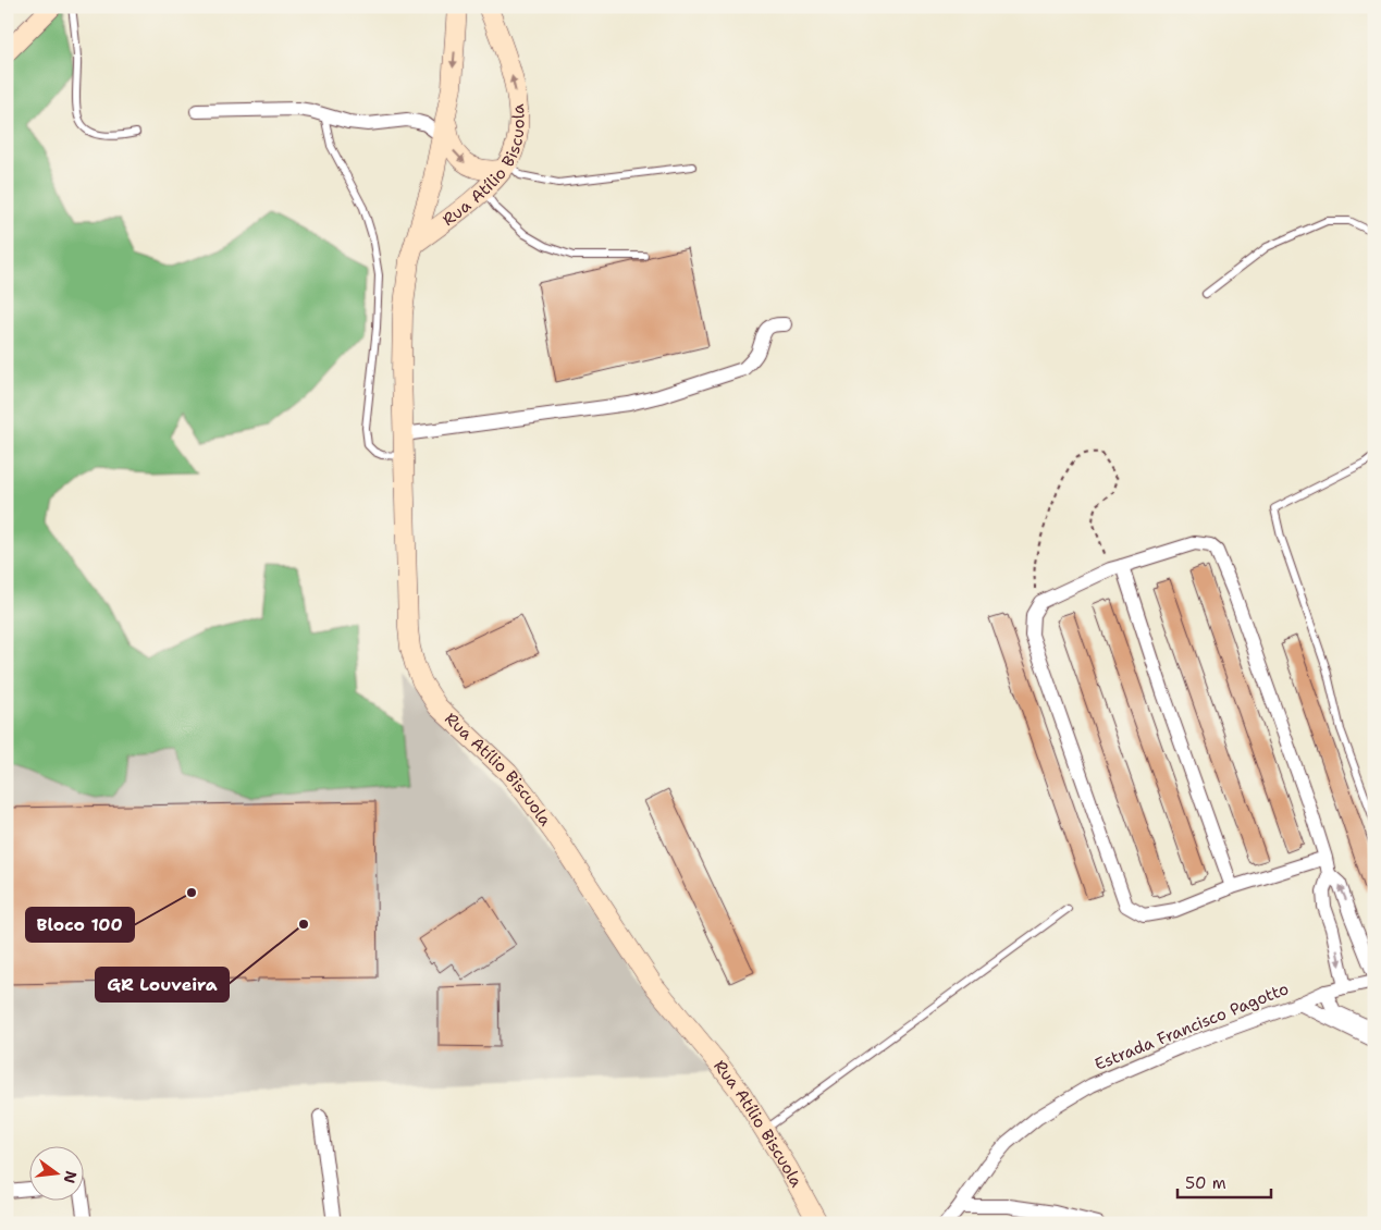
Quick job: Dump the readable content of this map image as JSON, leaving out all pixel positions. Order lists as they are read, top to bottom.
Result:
{
  "streets": {
    "street": ["Rua Atílio Biscuola", "Estrada Francisco Pagotto"]
  },
  "places": ["Bloco 100", "GR Louveira"],
  "scale_bar": "50 m",
  "north": "right"
}
